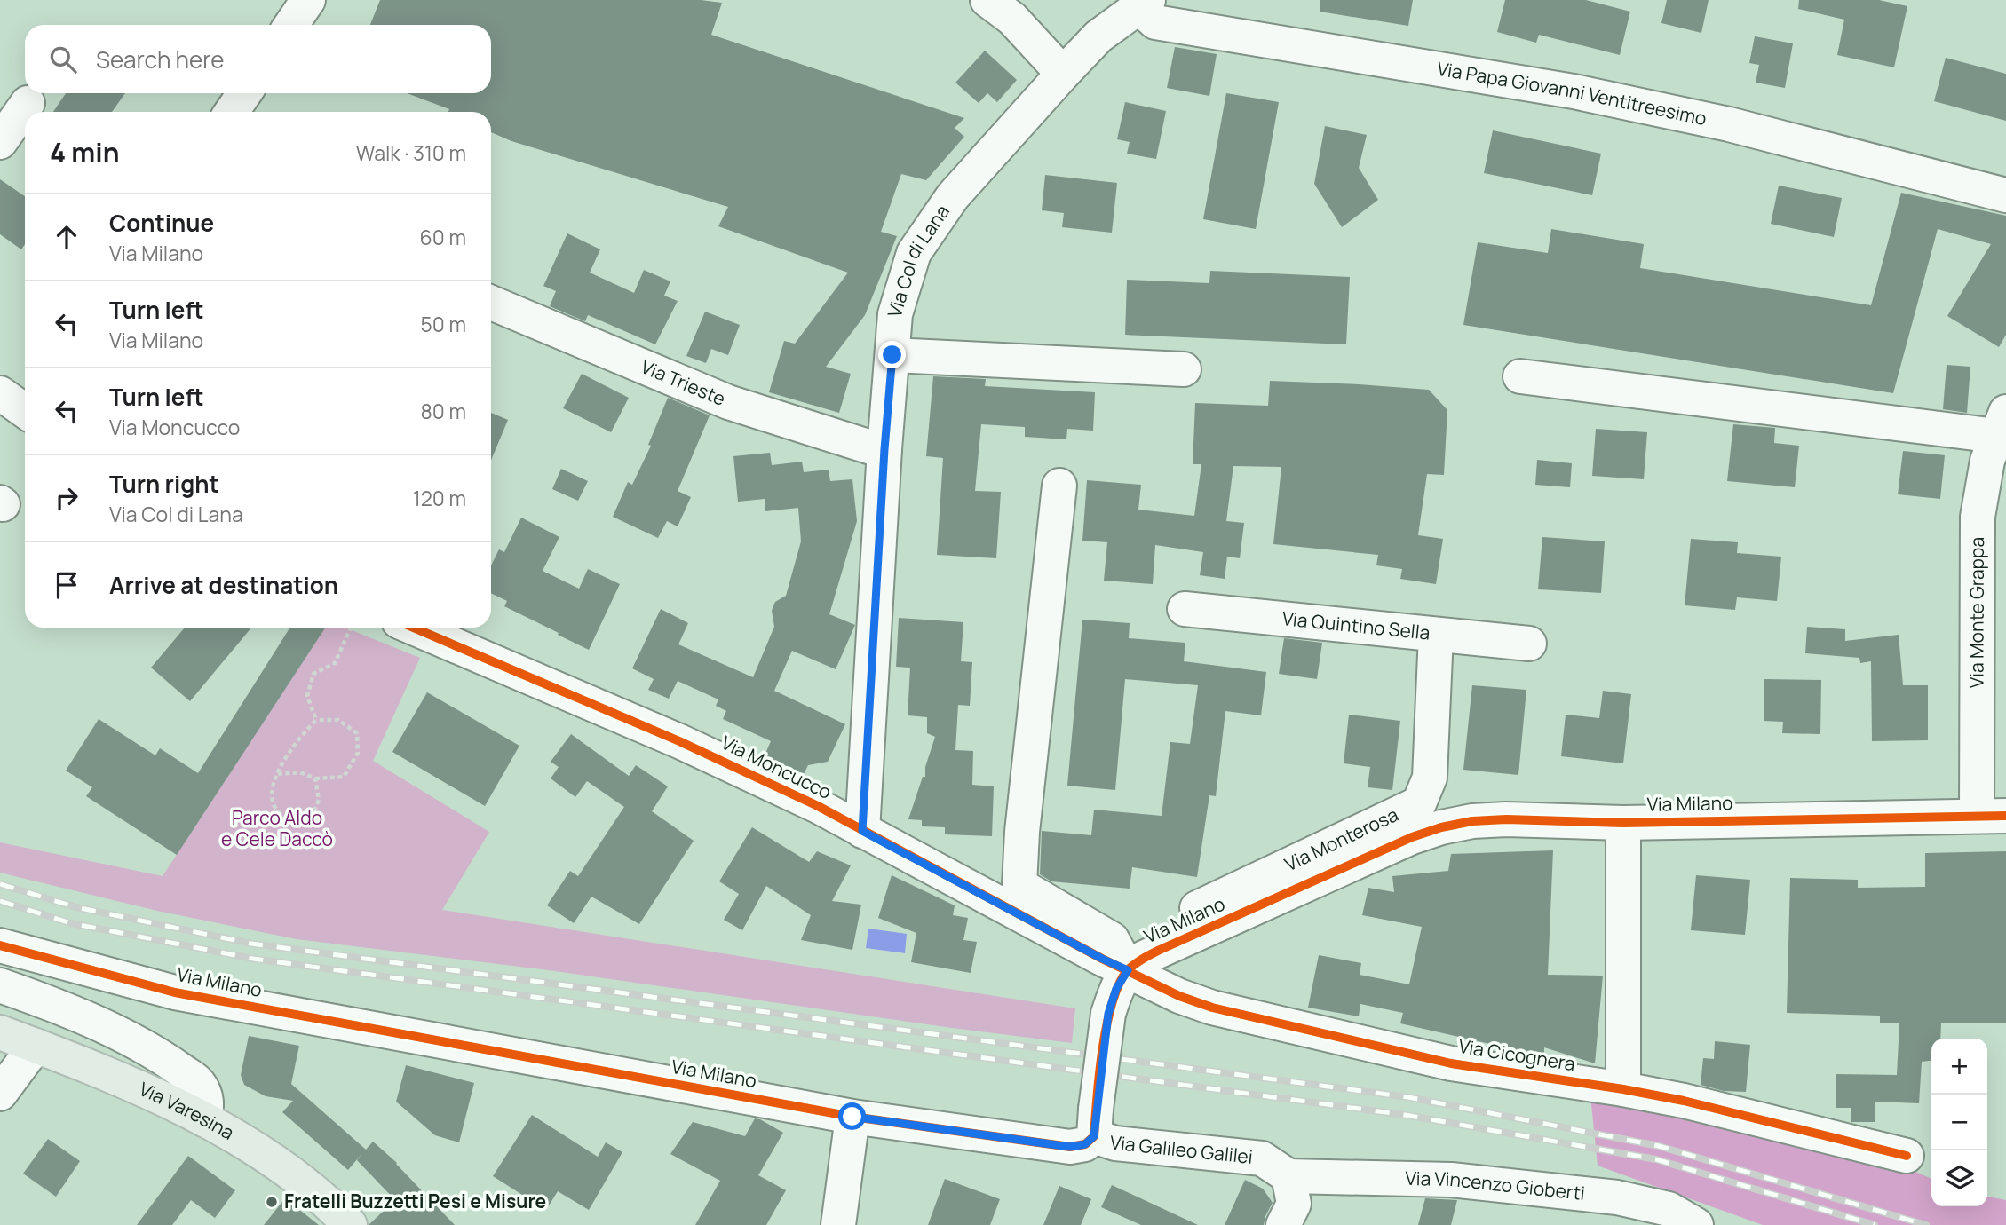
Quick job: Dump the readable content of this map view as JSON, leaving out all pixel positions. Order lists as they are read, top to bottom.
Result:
{
  "streets": {
    "main road": ["Via Varesina"],
    "street": [
      "Via Papa Giovanni Ventitreesimo",
      "Via Col di Lana",
      "Via Trieste",
      "Via Monte Grappa",
      "Via Quintino Sella",
      "Via Moncucco",
      "Via Milano",
      "Via Monterosa",
      "Via Cicognera",
      "Via Galileo Galilei",
      "Via Vincenzo Gioberti"
    ]
  },
  "crossings": [
    ["Via Papa Giovanni Ventitreesimo", "Via Col di Lana"],
    ["Via Col di Lana", "Via Trieste"],
    ["Via Col di Lana", "Via Moncucco"],
    ["Via Monte Grappa", "Via Milano"],
    ["Via Quintino Sella", "Via Monterosa"],
    ["Via Moncucco", "Via Milano"],
    ["Via Moncucco", "Via Monterosa"],
    ["Via Moncucco", "Via Cicognera"],
    ["Via Milano", "Via Monterosa"],
    ["Via Milano", "Via Cicognera"],
    ["Via Milano", "Via Galileo Galilei"],
    ["Via Monterosa", "Via Cicognera"],
    ["Via Galileo Galilei", "Via Vincenzo Gioberti"]
  ],
  "parks": ["Parco Aldo e Cele Daccò"],
  "places": ["Fratelli Buzzetti Pesi e Misure"],
  "page": {
    "search": "Search here",
    "heading": ["4 min", "Walk · 310 m"],
    "list": [
      ["Continue", "Via Milano", "60 m"],
      ["Turn left", "Via Milano", "50 m"],
      ["Turn left", "Via Moncucco", "80 m"],
      ["Turn right", "Via Col di Lana", "120 m"],
      "Arrive at destination"
    ],
    "map_buttons": ["+", "−"]
  }
}
